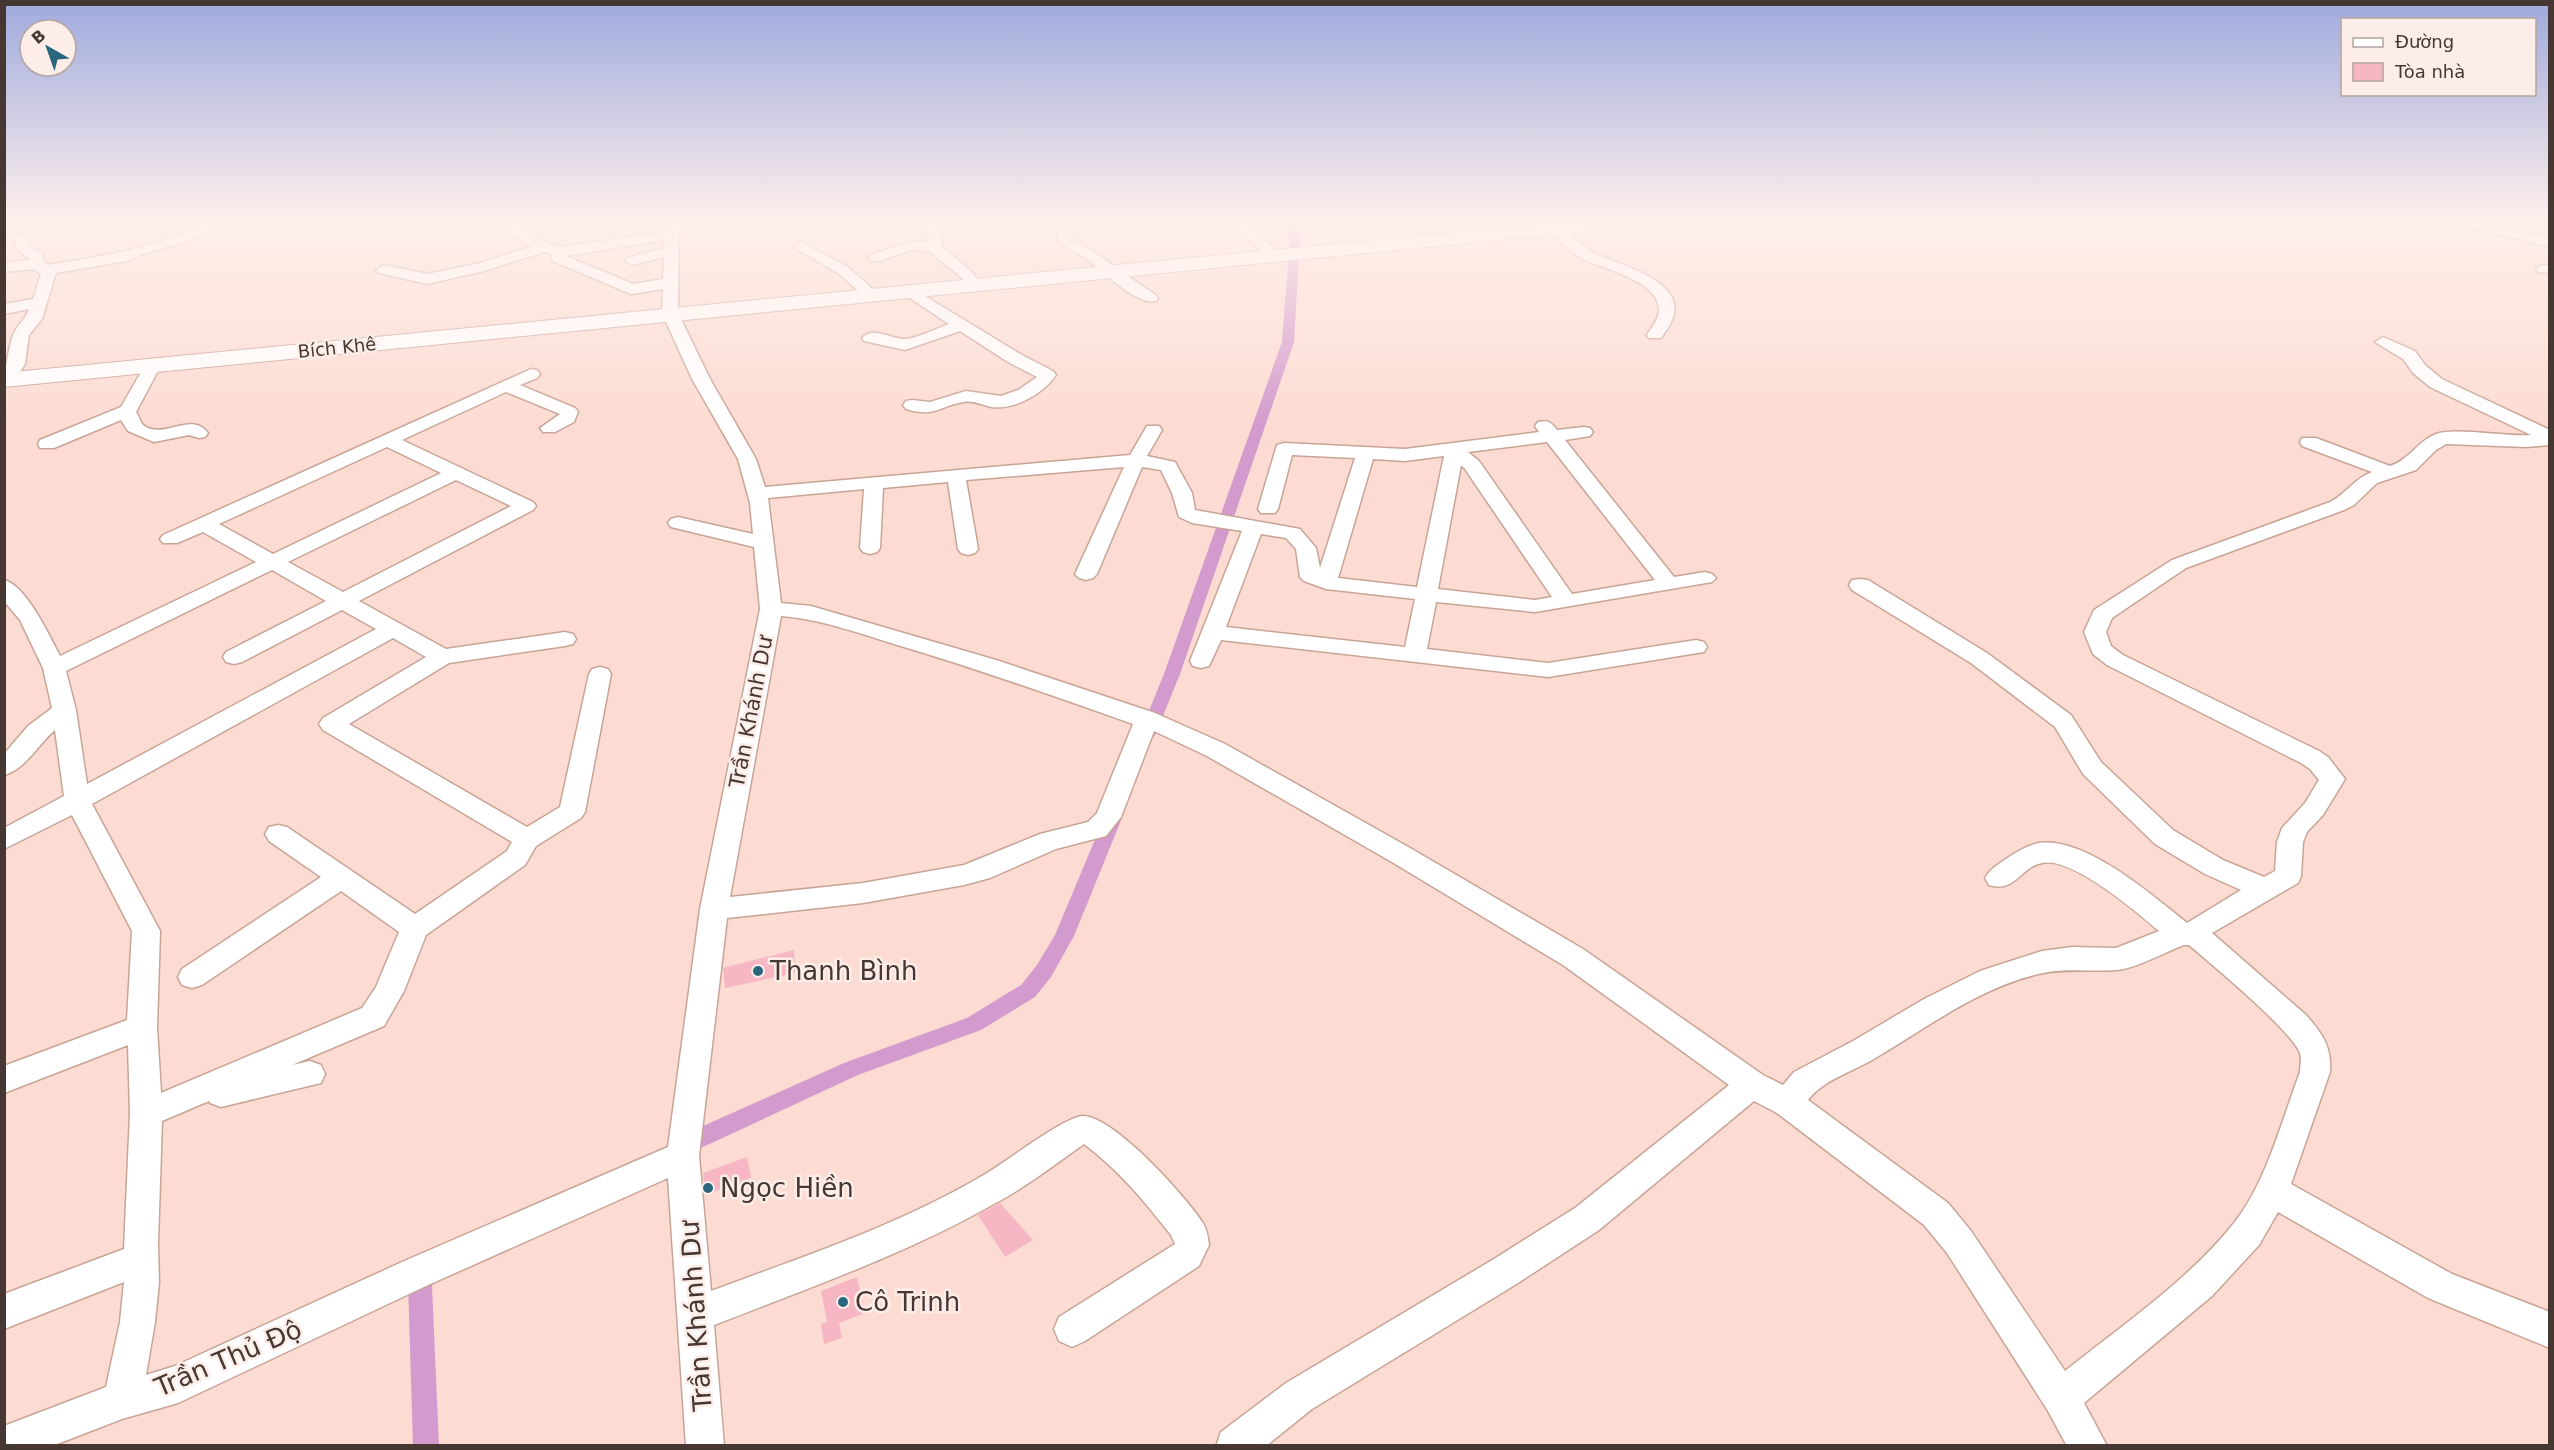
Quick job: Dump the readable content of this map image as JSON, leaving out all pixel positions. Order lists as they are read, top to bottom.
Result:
{
  "streets": {
    "main road": ["Bích Khê"],
    "street": ["Trần Khánh Dư", "Trần Thủ Độ"]
  },
  "crossings": [
    ["Bích Khê", "Trần Khánh Dư"],
    ["Trần Khánh Dư", "Trần Thủ Độ"]
  ],
  "places": ["Thanh Bình", "Ngọc Hiền", "Cô Trinh"],
  "legend": ["Đường", "Tòa nhà"],
  "north": "top left"
}
